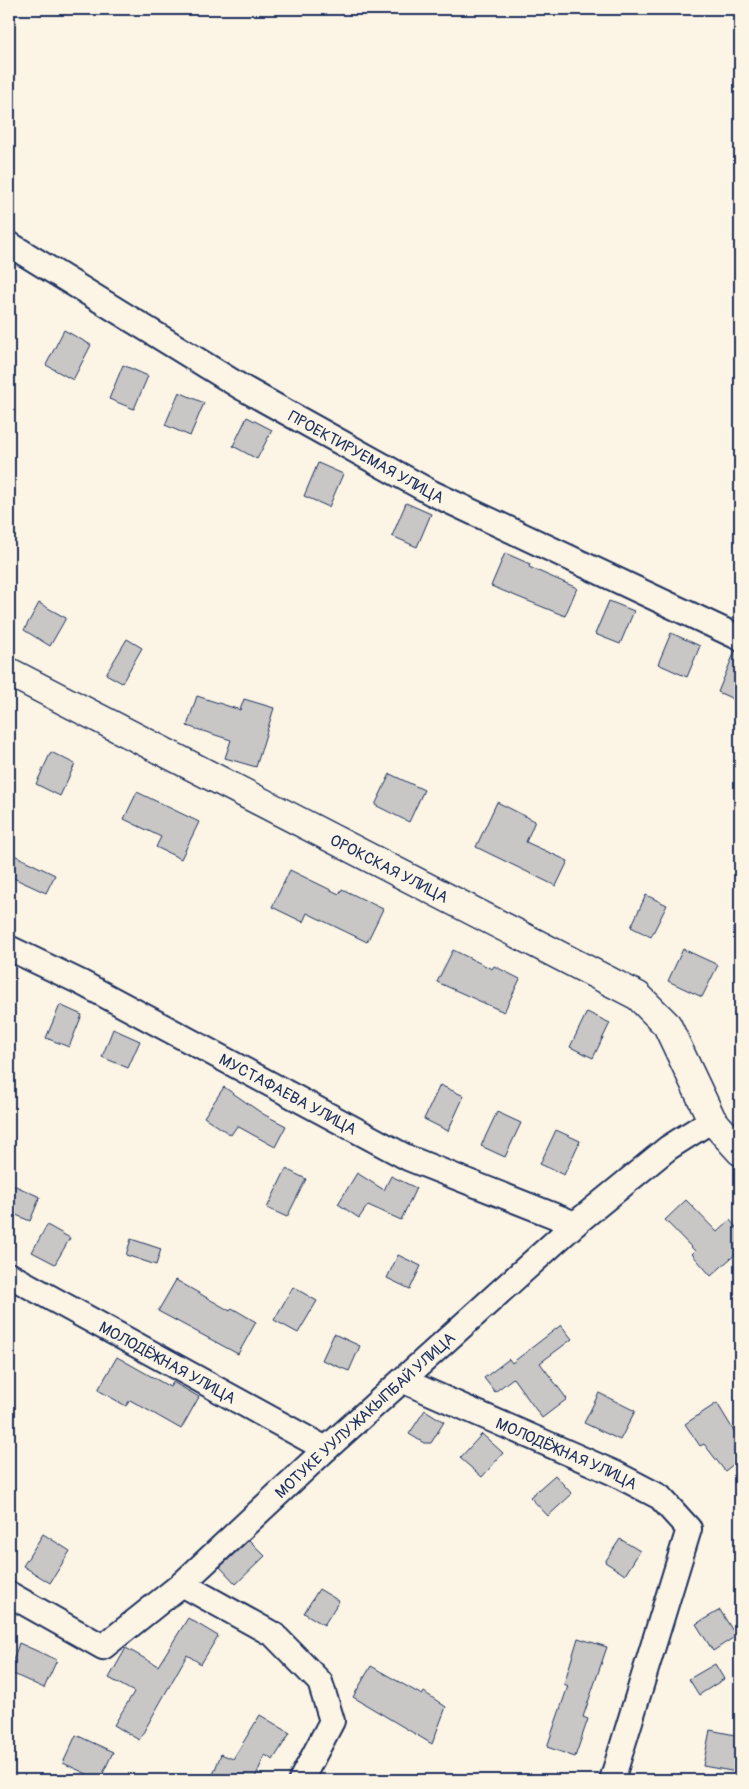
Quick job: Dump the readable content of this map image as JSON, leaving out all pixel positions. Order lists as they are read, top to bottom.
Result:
{
  "streets": {
    "street": [
      "ПРОЕКТИРУЕМАЯ УЛИЦА",
      "ОРОКСКАЯ УЛИЦА",
      "МУСТАФАЕВА УЛИЦА",
      "МОЛОДЁЖНАЯ УЛИЦА",
      "МОТУКЕ УУЛУ ЖАКЫПБАЙ УЛИЦА"
    ]
  },
  "crossings": [
    ["ОРОКСКАЯ УЛИЦА", "МОТУКЕ УУЛУ ЖАКЫПБАЙ УЛИЦА"],
    ["МУСТАФАЕВА УЛИЦА", "МОТУКЕ УУЛУ ЖАКЫПБАЙ УЛИЦА"],
    ["МОЛОДЁЖНАЯ УЛИЦА", "МОТУКЕ УУЛУ ЖАКЫПБАЙ УЛИЦА"]
  ]
}
